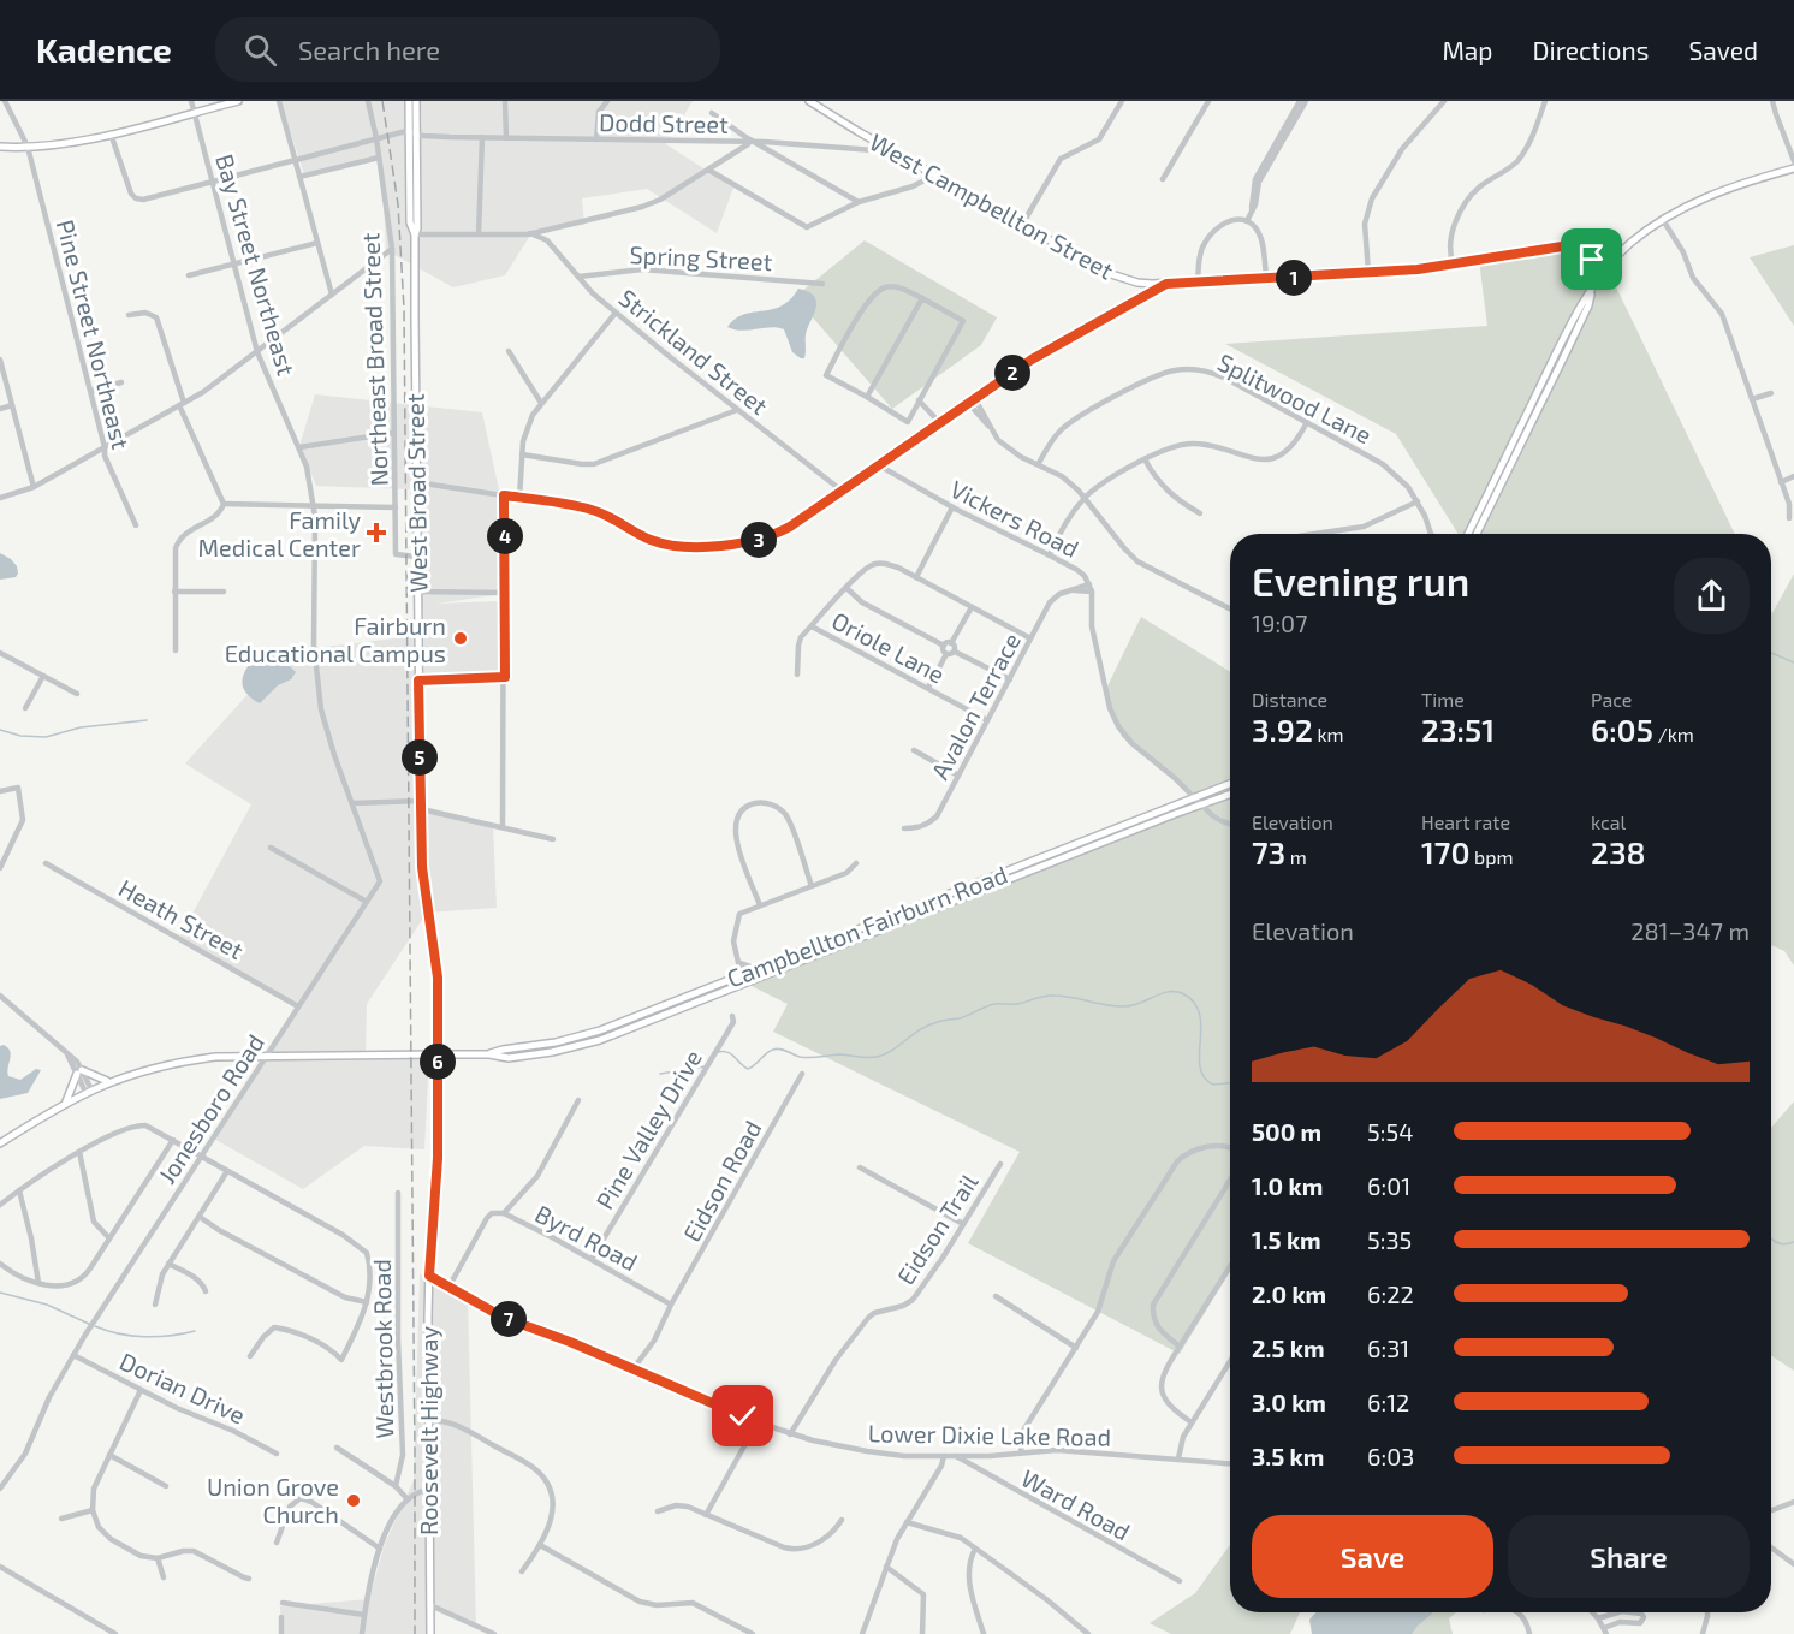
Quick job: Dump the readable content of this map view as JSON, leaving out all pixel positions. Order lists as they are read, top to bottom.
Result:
{
  "streets": {
    "main road": [
      "West Campbellton Street",
      "West Broad Street",
      "Campbellton Fairburn Road",
      "Roosevelt Highway"
    ],
    "street": [
      "Dodd Street",
      "Spring Street",
      "Bay Street Northeast",
      "Pine Street Northeast",
      "Strickland Street",
      "Northeast Broad Street",
      "Splitwood Lane",
      "Vickers Road",
      "Oriole Lane",
      "Avalon Terrace",
      "Heath Street",
      "Jonesboro Road",
      "Pine Valley Drive",
      "Eidson Road",
      "Eidson Trail",
      "Byrd Road",
      "Westbrook Road",
      "Dorian Drive",
      "Lower Dixie Lake Road",
      "Ward Road"
    ]
  },
  "crossings": [
    ["Dodd Street", "West Campbellton Street"],
    ["Dodd Street", "Bay Street Northeast"],
    ["Dodd Street", "Northeast Broad Street"],
    ["Dodd Street", "West Broad Street"],
    ["Spring Street", "Strickland Street"],
    ["Bay Street Northeast", "Jonesboro Road"],
    ["Northeast Broad Street", "West Broad Street"],
    ["West Broad Street", "Campbellton Fairburn Road"],
    ["West Broad Street", "Roosevelt Highway"],
    ["Vickers Road", "Avalon Terrace"],
    ["Oriole Lane", "Avalon Terrace"],
    ["Heath Street", "Jonesboro Road"],
    ["Campbellton Fairburn Road", "Jonesboro Road"],
    ["Campbellton Fairburn Road", "Roosevelt Highway"],
    ["Jonesboro Road", "Dorian Drive"],
    ["Pine Valley Drive", "Byrd Road"],
    ["Eidson Road", "Byrd Road"],
    ["Eidson Trail", "Lower Dixie Lake Road"],
    ["Byrd Road", "Lower Dixie Lake Road"],
    ["Roosevelt Highway", "Lower Dixie Lake Road"],
    ["Lower Dixie Lake Road", "Ward Road"]
  ],
  "places": {
    "health": ["Family Medical Center"],
    "other": ["Fairburn Educational Campus", "Union Grove Church"]
  },
  "page": {
    "header": "Kadence",
    "search": "Search here",
    "nav": ["Map", "Directions", "Saved"],
    "pins": [
      "1",
      "2",
      "4",
      "3",
      "5",
      "6",
      "7"
    ],
    "heading": ["Evening run", "19:07"],
    "stats": [
      ["Distance", "3.92 km"],
      ["Time", "23:51"],
      ["Pace", "6:05 /km"],
      ["Elevation", "73 m"],
      ["Heart rate", "170 bpm"],
      ["kcal", "238"]
    ],
    "chart": ["Elevation", "281–347 m"],
    "list": [
      {
        "name": "500 m",
        "note": "5:54"
      },
      {
        "name": "1.0 km",
        "note": "6:01"
      },
      {
        "name": "1.5 km",
        "note": "5:35"
      },
      {
        "name": "2.0 km",
        "note": "6:22"
      },
      {
        "name": "2.5 km",
        "note": "6:31"
      },
      {
        "name": "3.0 km",
        "note": "6:12"
      },
      {
        "name": "3.5 km",
        "note": "6:03"
      }
    ],
    "buttons": ["Save", "Share"]
  }
}
